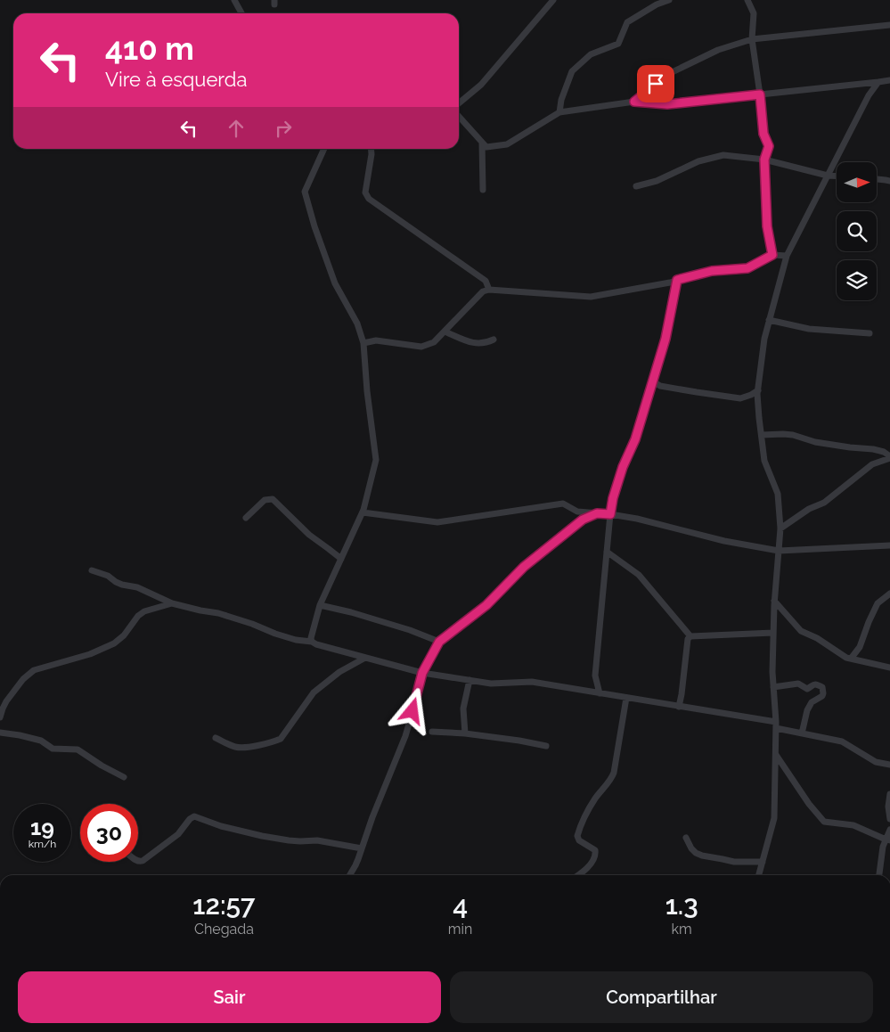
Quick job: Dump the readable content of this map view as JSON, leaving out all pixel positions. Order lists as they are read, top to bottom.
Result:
{
  "north": "right",
  "page": {
    "turn": ["410 m", "Vire à esquerda"],
    "speed": "19 km/h",
    "limit": "30",
    "eta": [
      "12:57",
      "Chegada",
      "4",
      "min",
      "1.3",
      "km"
    ],
    "buttons": ["Sair", "Compartilhar"]
  }
}
